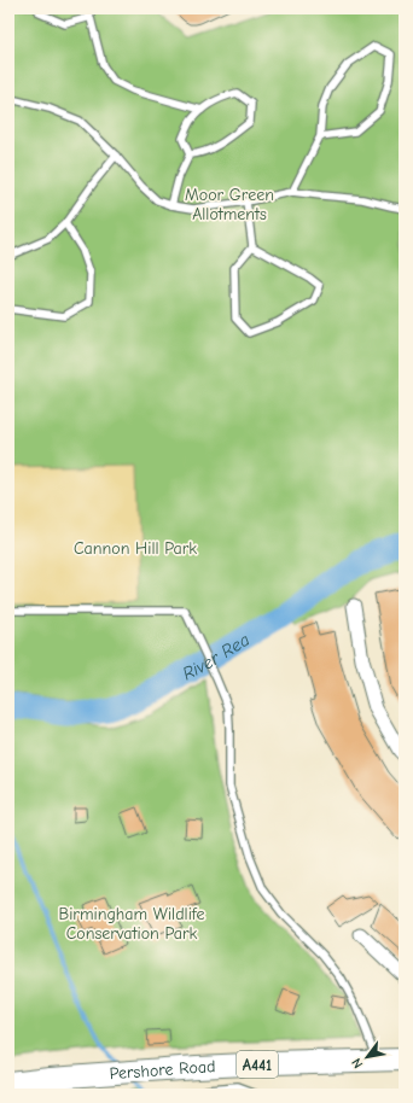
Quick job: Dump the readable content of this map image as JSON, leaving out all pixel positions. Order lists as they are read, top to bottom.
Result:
{
  "streets": {
    "main road": ["A441", "Pershore Road"]
  },
  "water": ["River Rea"],
  "parks": ["Moor Green Allotments", "Cannon Hill Park", "Birmingham Wildlife Conservation Park"],
  "north": "bottom left"
}
